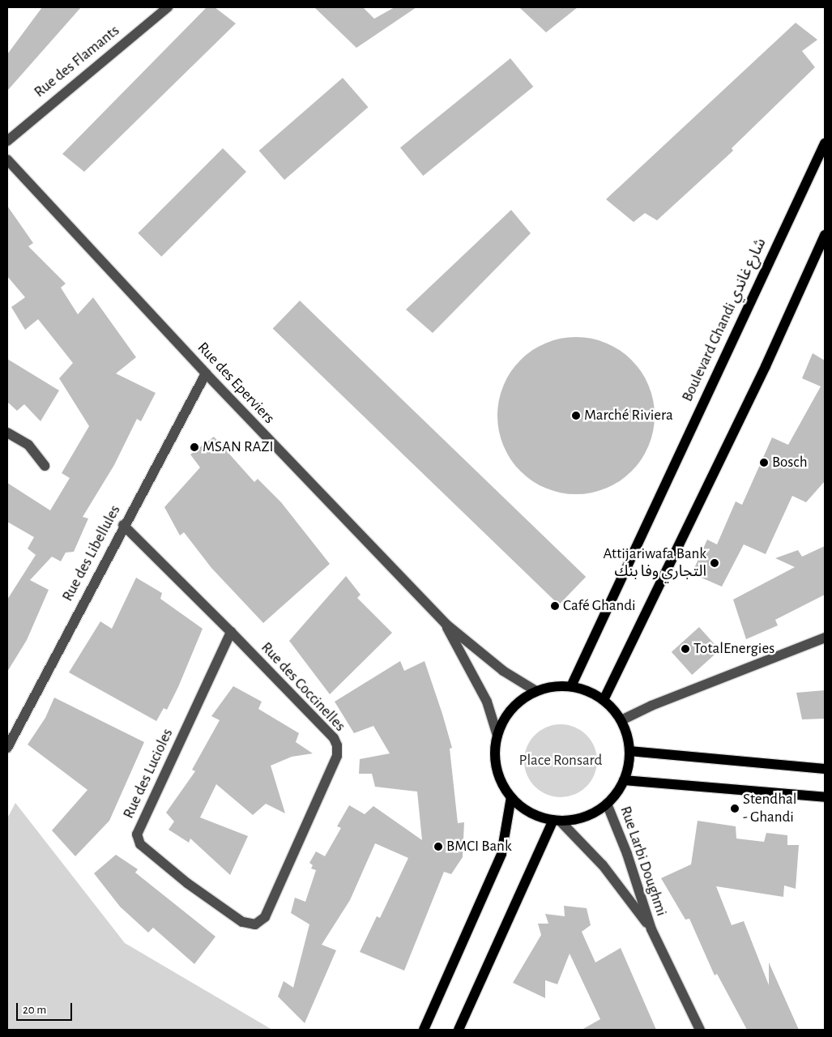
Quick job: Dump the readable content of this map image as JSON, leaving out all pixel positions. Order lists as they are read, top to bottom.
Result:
{
  "streets": {
    "main road": ["Boulevard Ghandi شارع غاندي"],
    "street": [
      "Rue des Flamants",
      "Rue des Eperviers",
      "Rue des Libellules",
      "Rue des Coccinelles",
      "Rue des Lucioles",
      "Rue Larbi Doughmi"
    ]
  },
  "crossings": [
    ["Boulevard Ghandi شارع غاندي", "Rue des Eperviers"],
    ["Boulevard Ghandi شارع غاندي", "Rue Larbi Doughmi"],
    ["Rue des Eperviers", "Rue des Libellules"],
    ["Rue des Eperviers", "Rue Larbi Doughmi"],
    ["Rue des Libellules", "Rue des Coccinelles"],
    ["Rue des Coccinelles", "Rue des Lucioles"]
  ],
  "parks": ["Place Ronsard"],
  "places": [
    "Marché Riviera",
    "MSAN RAZI",
    "Bosch",
    "Attijariwafa Bank التجاري وفا بنك",
    "Café Ghandi",
    "TotalEnergies",
    "Stendhal - Ghandi",
    "BMCI Bank"
  ],
  "scale_bar": "20 m"
}
